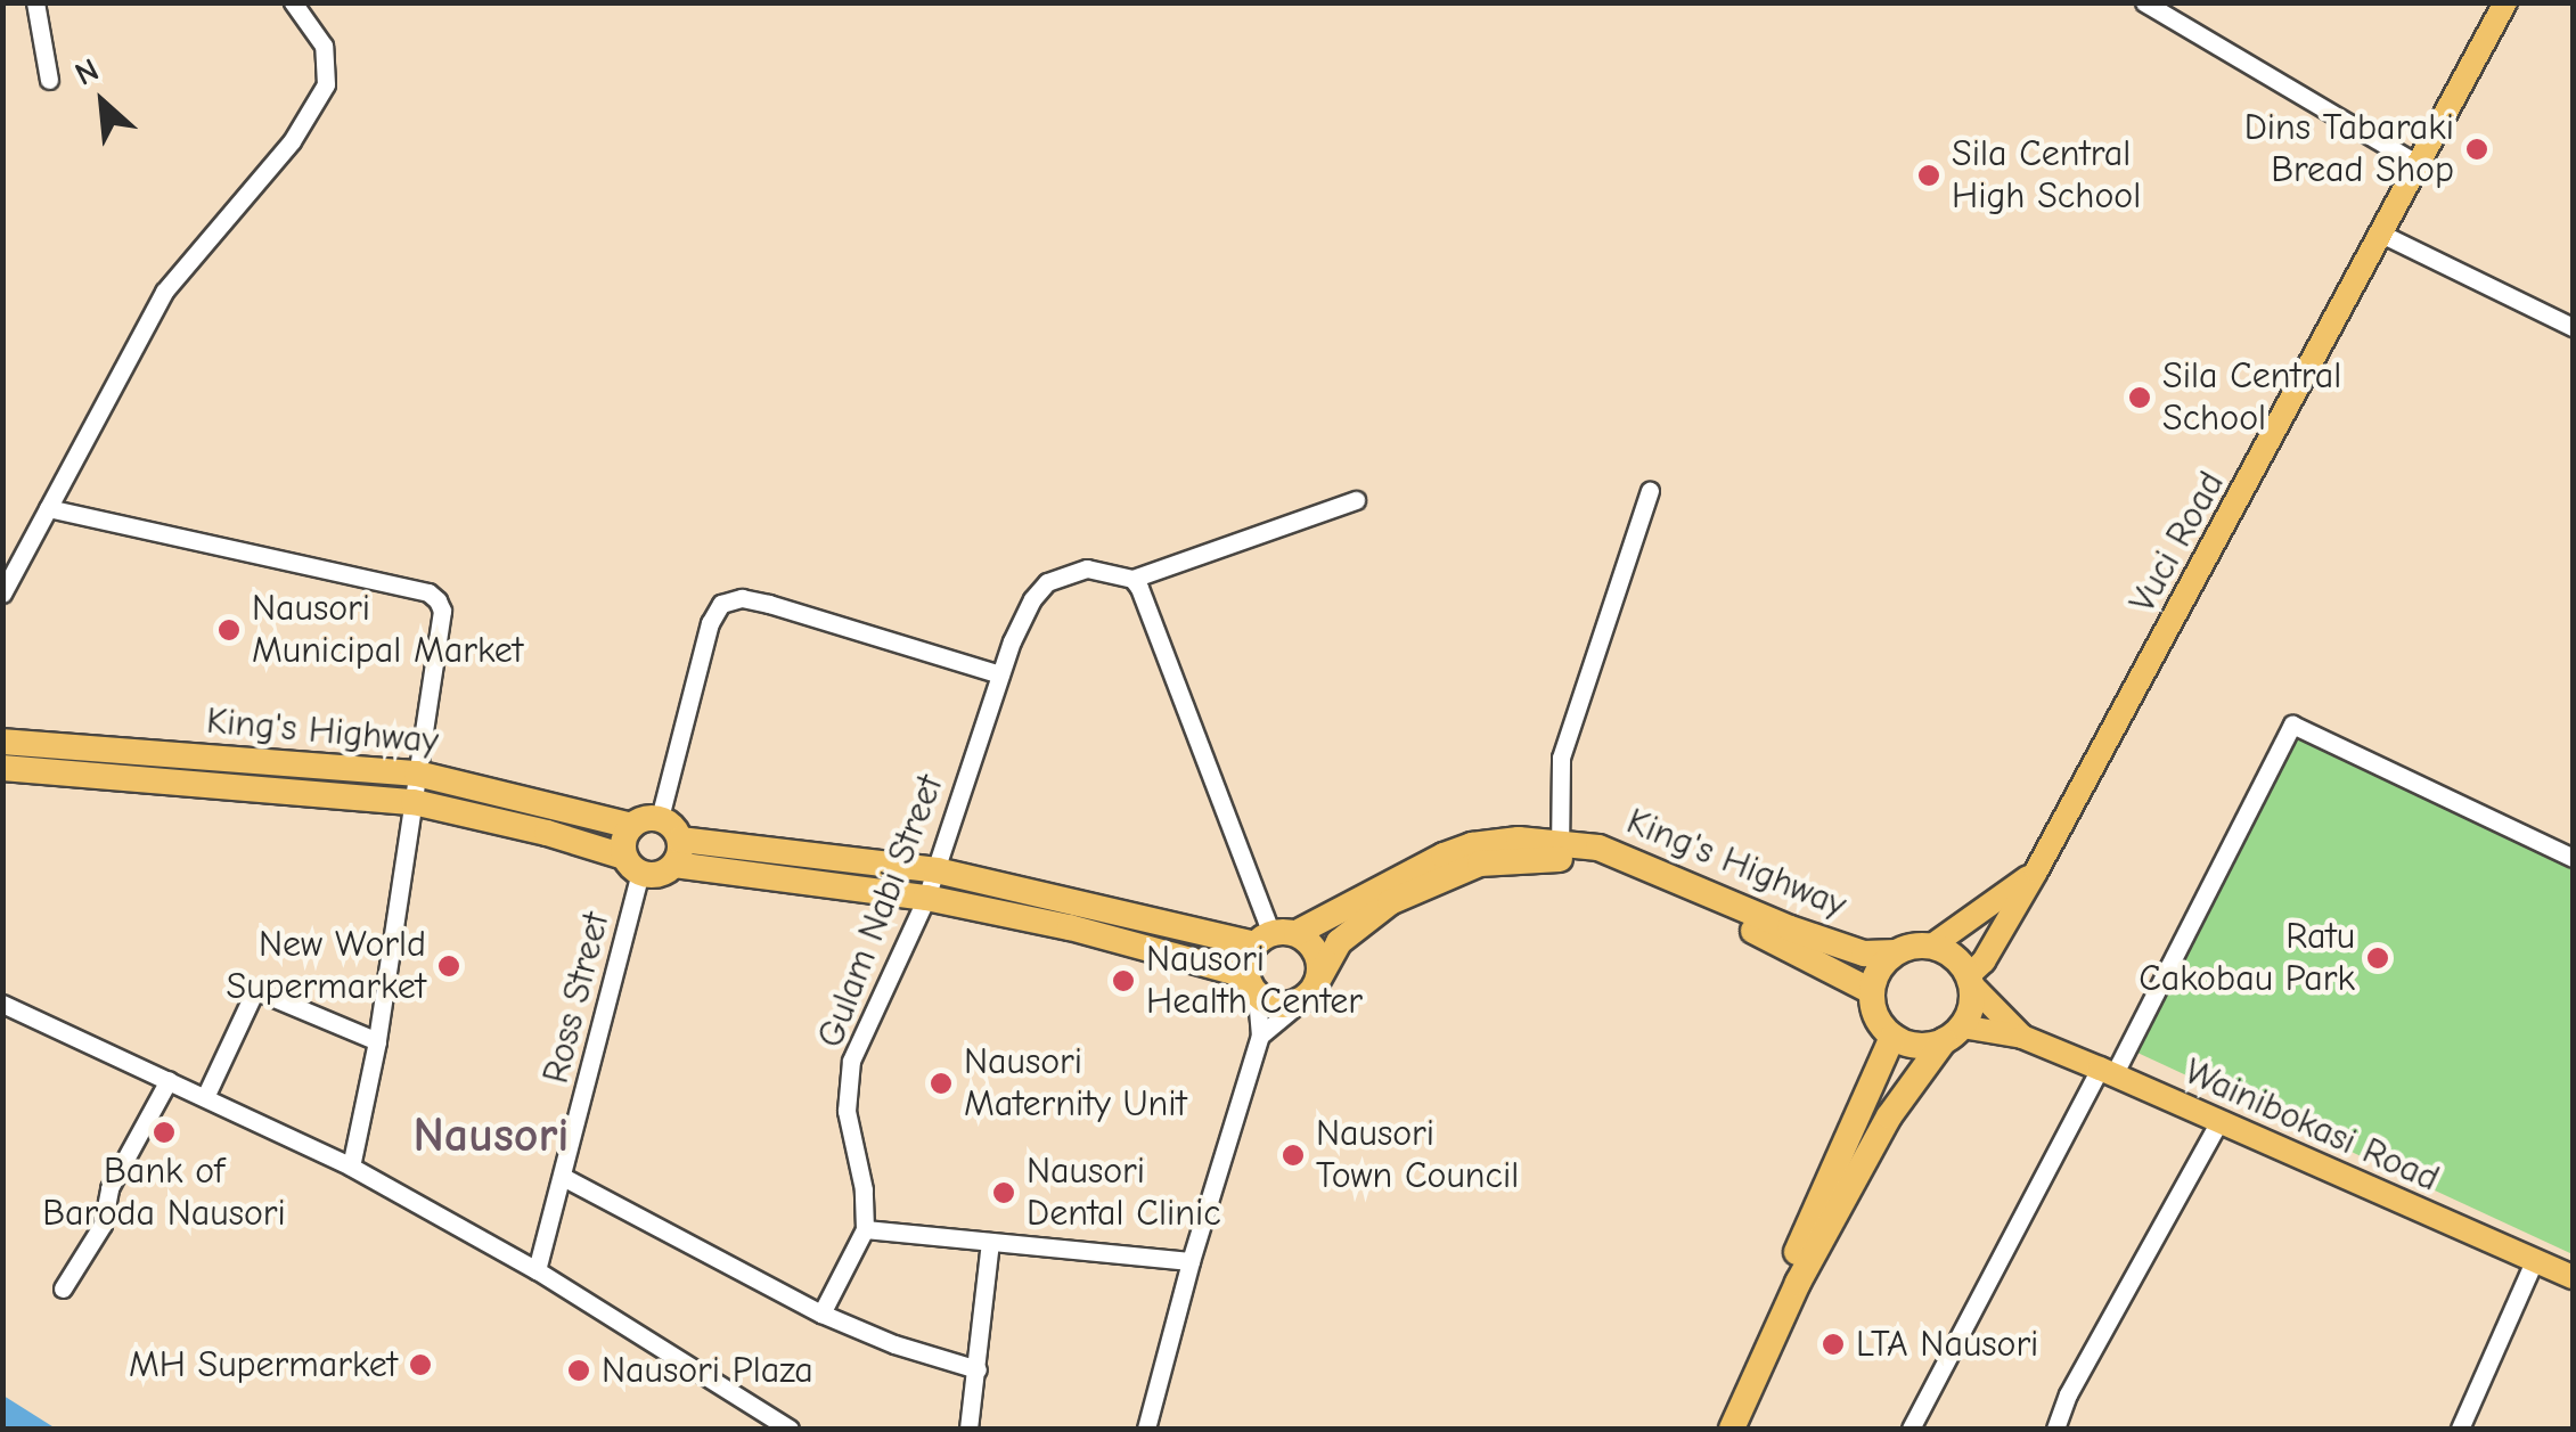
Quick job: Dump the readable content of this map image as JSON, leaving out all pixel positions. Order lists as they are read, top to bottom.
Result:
{
  "streets": {
    "highway": ["King's Highway"],
    "main road": ["Vuci Road", "Wainibokasi Road"],
    "street": ["Gulam Nabi Street", "Ross Street"]
  },
  "crossings": [
    ["Vuci Road", "King's Highway"],
    ["Vuci Road", "Wainibokasi Road"],
    ["King's Highway", "Ross Street"],
    ["King's Highway", "Wainibokasi Road"]
  ],
  "districts": ["Nausori"],
  "places": [
    "Dins Tabaraki Bread Shop",
    "Sila Central High School",
    "Sila Central School",
    "Nausori Municipal Market",
    "Ratu Cakobau Park",
    "New World Supermarket",
    "Nausori Health Center",
    "Nausori Maternity Unit",
    "Bank of Baroda Nausori",
    "Nausori Town Council",
    "Nausori Dental Clinic",
    "LTA Nausori",
    "MH Supermarket",
    "Nausori Plaza"
  ],
  "north": "top left"
}
